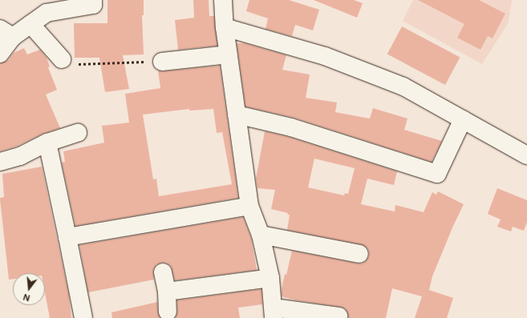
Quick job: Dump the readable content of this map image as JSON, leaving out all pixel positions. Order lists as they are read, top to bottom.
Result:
{
  "north": "bottom"
}
